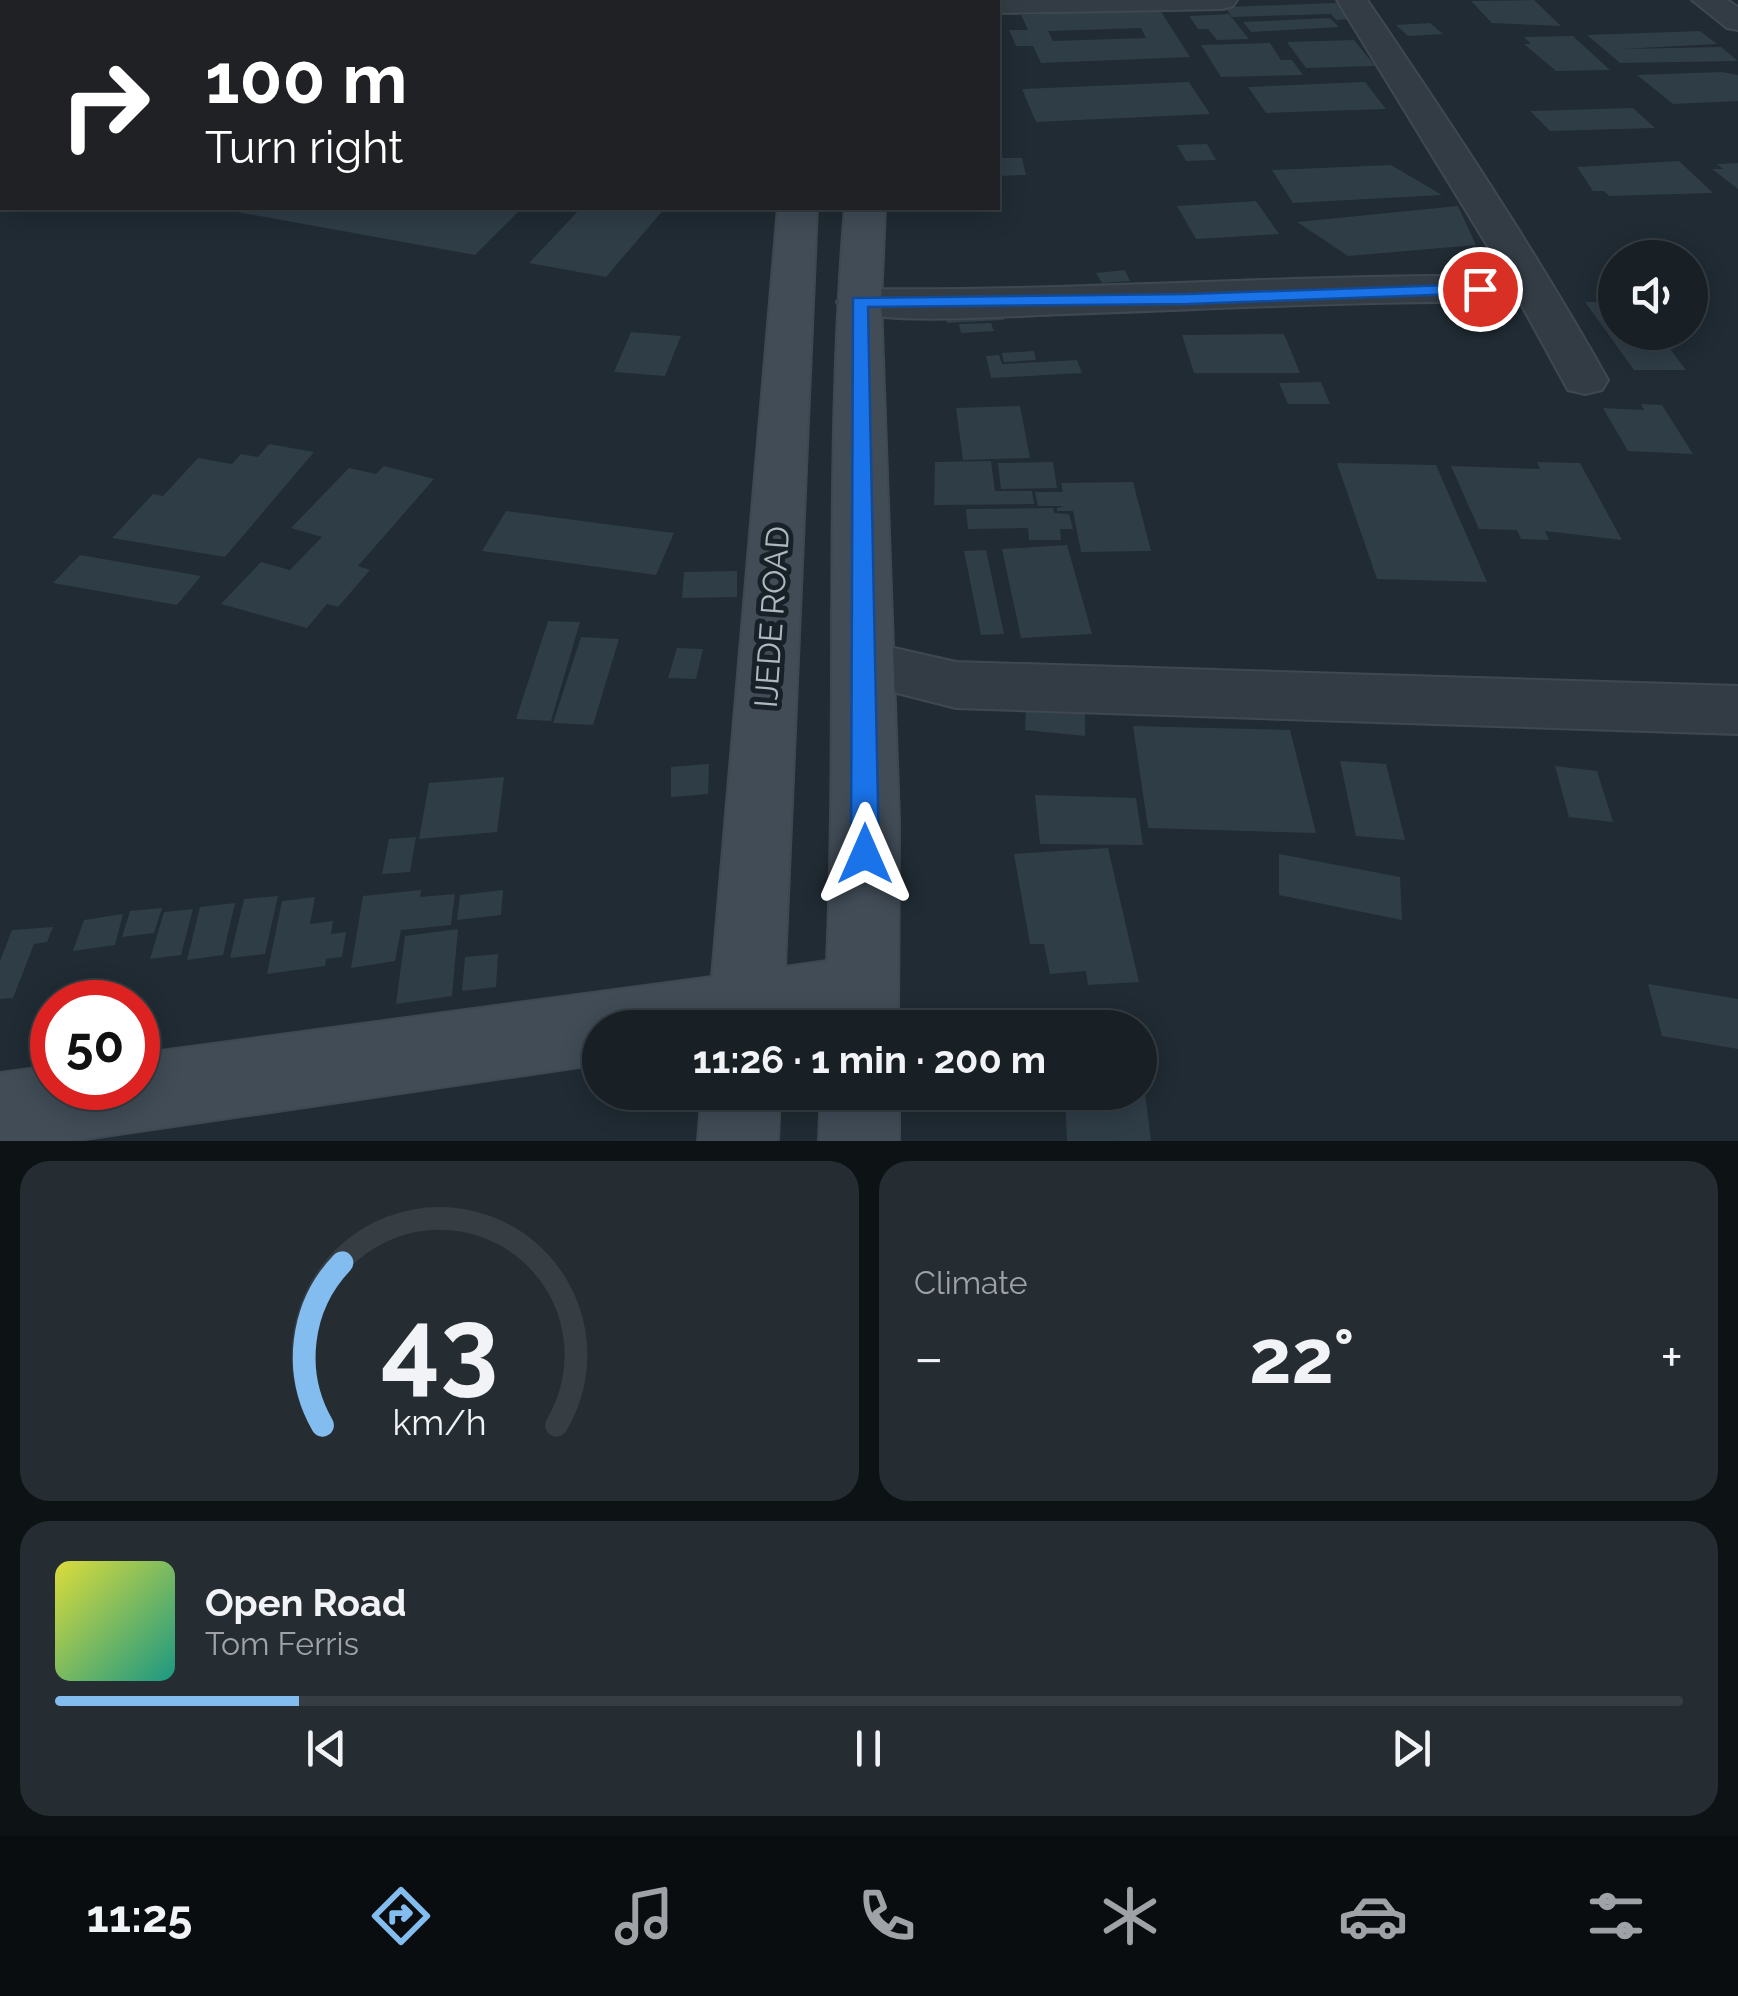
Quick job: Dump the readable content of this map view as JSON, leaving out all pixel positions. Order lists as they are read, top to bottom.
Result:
{
  "streets": {
    "main road": ["IJEDE ROAD"]
  },
  "page": {
    "turn": ["100 m", "Turn right"],
    "limit": "50",
    "trip": "11:26 · 1 min · 200 m",
    "tile": "Climate",
    "heat": ["−", "22°", "+"],
    "song": ["Open Road", "Tom Ferris"],
    "tabs": "11:25",
    "gauge": ["43", "km/h"]
  }
}
